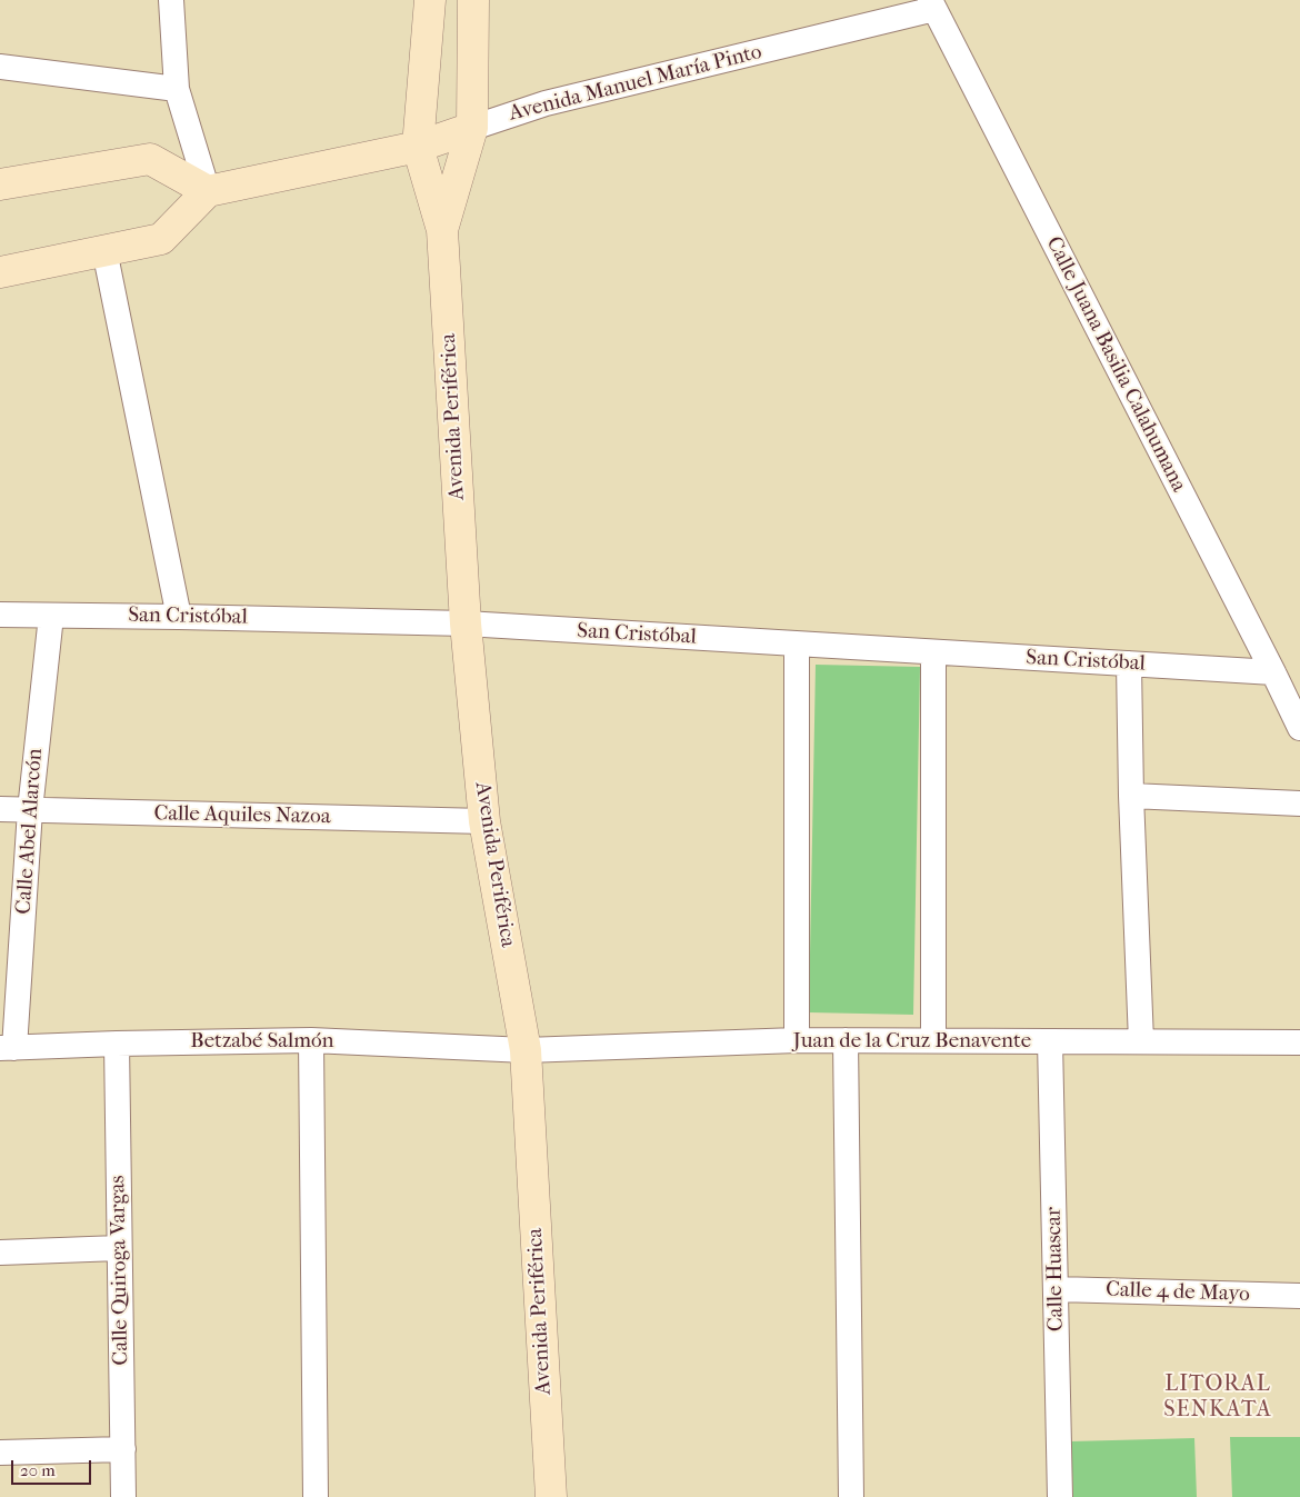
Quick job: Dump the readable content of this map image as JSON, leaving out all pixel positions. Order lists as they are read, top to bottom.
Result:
{
  "streets": {
    "street": [
      "Avenida Manuel María Pinto",
      "Calle Juana Basilia Calahumana",
      "Avenida Periférica",
      "San Cristóbal",
      "Calle Aquiles Nazoa",
      "Calle Abel Alarcón",
      "Betzabé Salmón",
      "Juan de la Cruz Benavente",
      "Calle Huascar",
      "Calle Quiroga Vargas",
      "Calle 4 de Mayo"
    ]
  },
  "crossings": [
    ["Avenida Manuel María Pinto", "Calle Juana Basilia Calahumana"],
    ["Avenida Manuel María Pinto", "Avenida Periférica"],
    ["Calle Juana Basilia Calahumana", "San Cristóbal"],
    ["Avenida Periférica", "San Cristóbal"],
    ["Avenida Periférica", "Calle Aquiles Nazoa"],
    ["Avenida Periférica", "Betzabé Salmón"],
    ["Avenida Periférica", "Juan de la Cruz Benavente"],
    ["San Cristóbal", "Calle Abel Alarcón"],
    ["Calle Aquiles Nazoa", "Calle Abel Alarcón"],
    ["Calle Abel Alarcón", "Betzabé Salmón"],
    ["Betzabé Salmón", "Juan de la Cruz Benavente"],
    ["Betzabé Salmón", "Calle Quiroga Vargas"],
    ["Juan de la Cruz Benavente", "Calle Huascar"],
    ["Calle Huascar", "Calle 4 de Mayo"]
  ],
  "districts": ["LITORAL SENKATA"],
  "scale_bar": "20 m"
}
